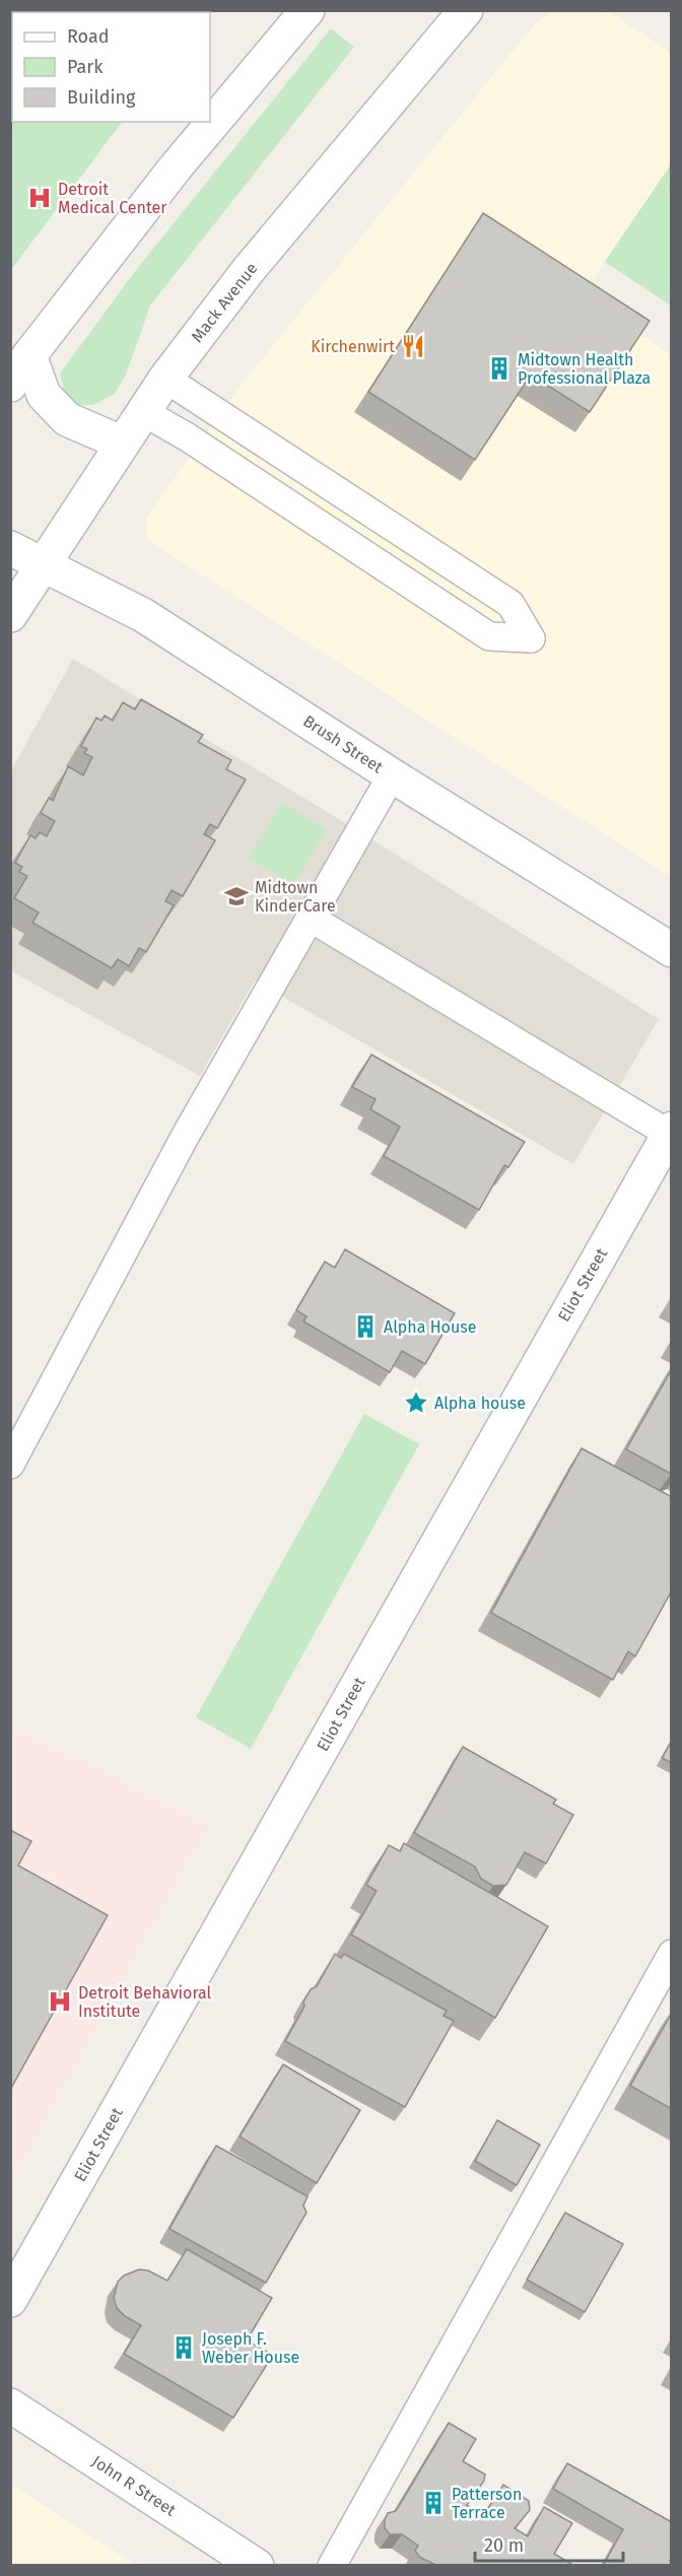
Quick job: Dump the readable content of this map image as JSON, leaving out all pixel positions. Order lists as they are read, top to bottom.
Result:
{
  "streets": {
    "street": [
      "Mack Avenue",
      "Brush Street",
      "Eliot Street",
      "John R Street"
    ]
  },
  "crossings": [
    ["Mack Avenue", "Brush Street"]
  ],
  "places": {
    "hospital": ["Detroit Medical Center", "Detroit Behavioral Institute"],
    "restaurant": ["Kirchenwirt"],
    "building": [
      "Midtown Health Professional Plaza",
      "Alpha House",
      "Joseph F. Weber House",
      "Patterson Terrace"
    ],
    "school or university": ["Midtown KinderCare"],
    "place": ["Alpha house"]
  },
  "legend": ["Road", "Park", "Building"],
  "scale_bar": "20 m"
}
